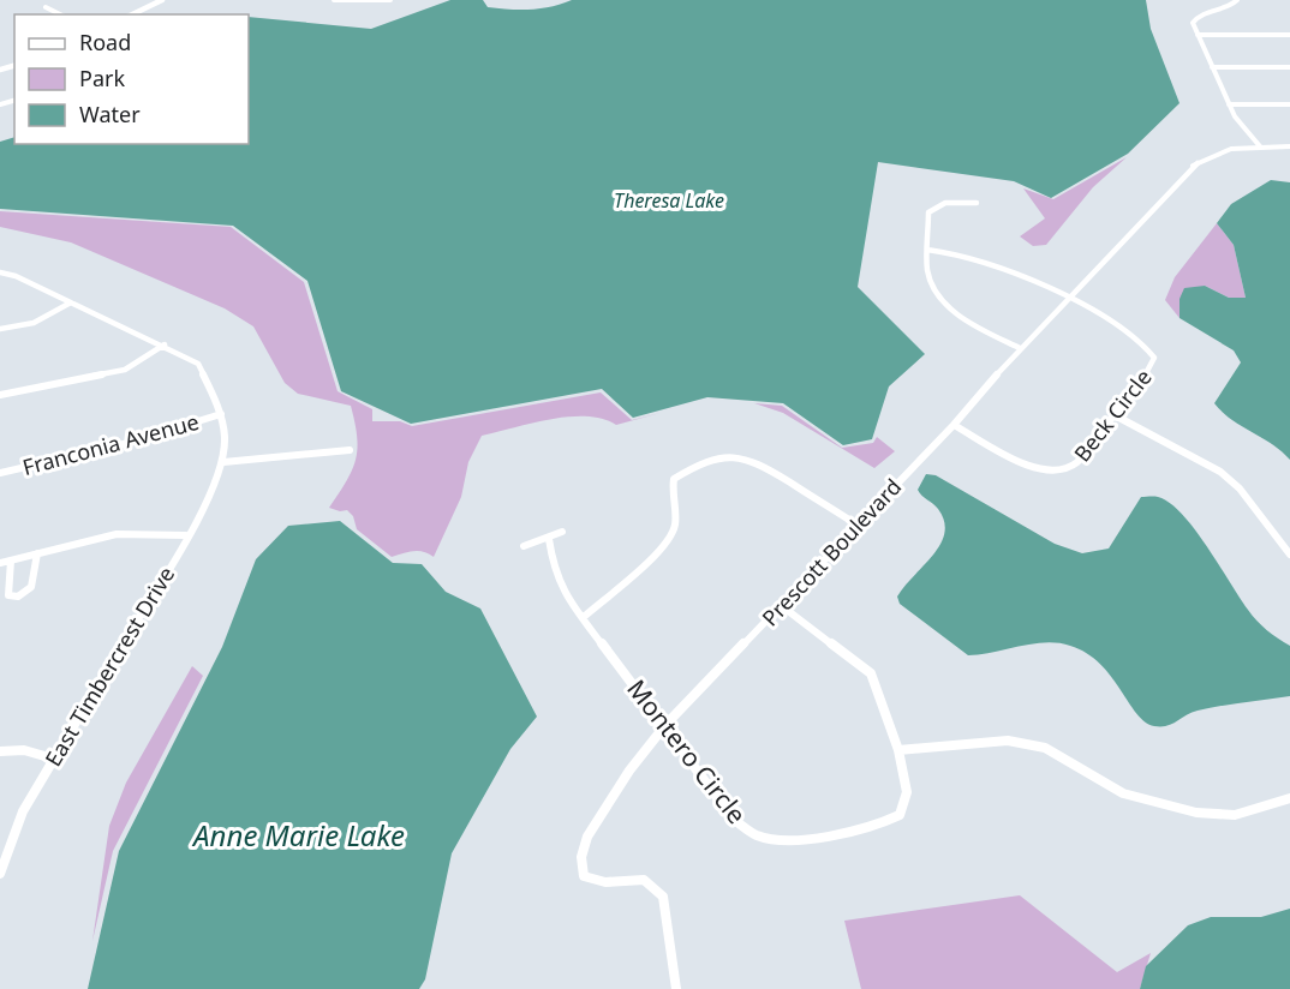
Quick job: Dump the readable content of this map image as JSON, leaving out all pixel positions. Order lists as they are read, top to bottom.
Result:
{
  "streets": {
    "street": [
      "Beck Circle",
      "Franconia Avenue",
      "Prescott Boulevard",
      "East Timbercrest Drive",
      "Montero Circle"
    ]
  },
  "crossings": [
    ["Beck Circle", "Prescott Boulevard"],
    ["Prescott Boulevard", "Montero Circle"]
  ],
  "water": ["Theresa Lake", "Anne Marie Lake"],
  "legend": ["Road", "Park", "Water"]
}
